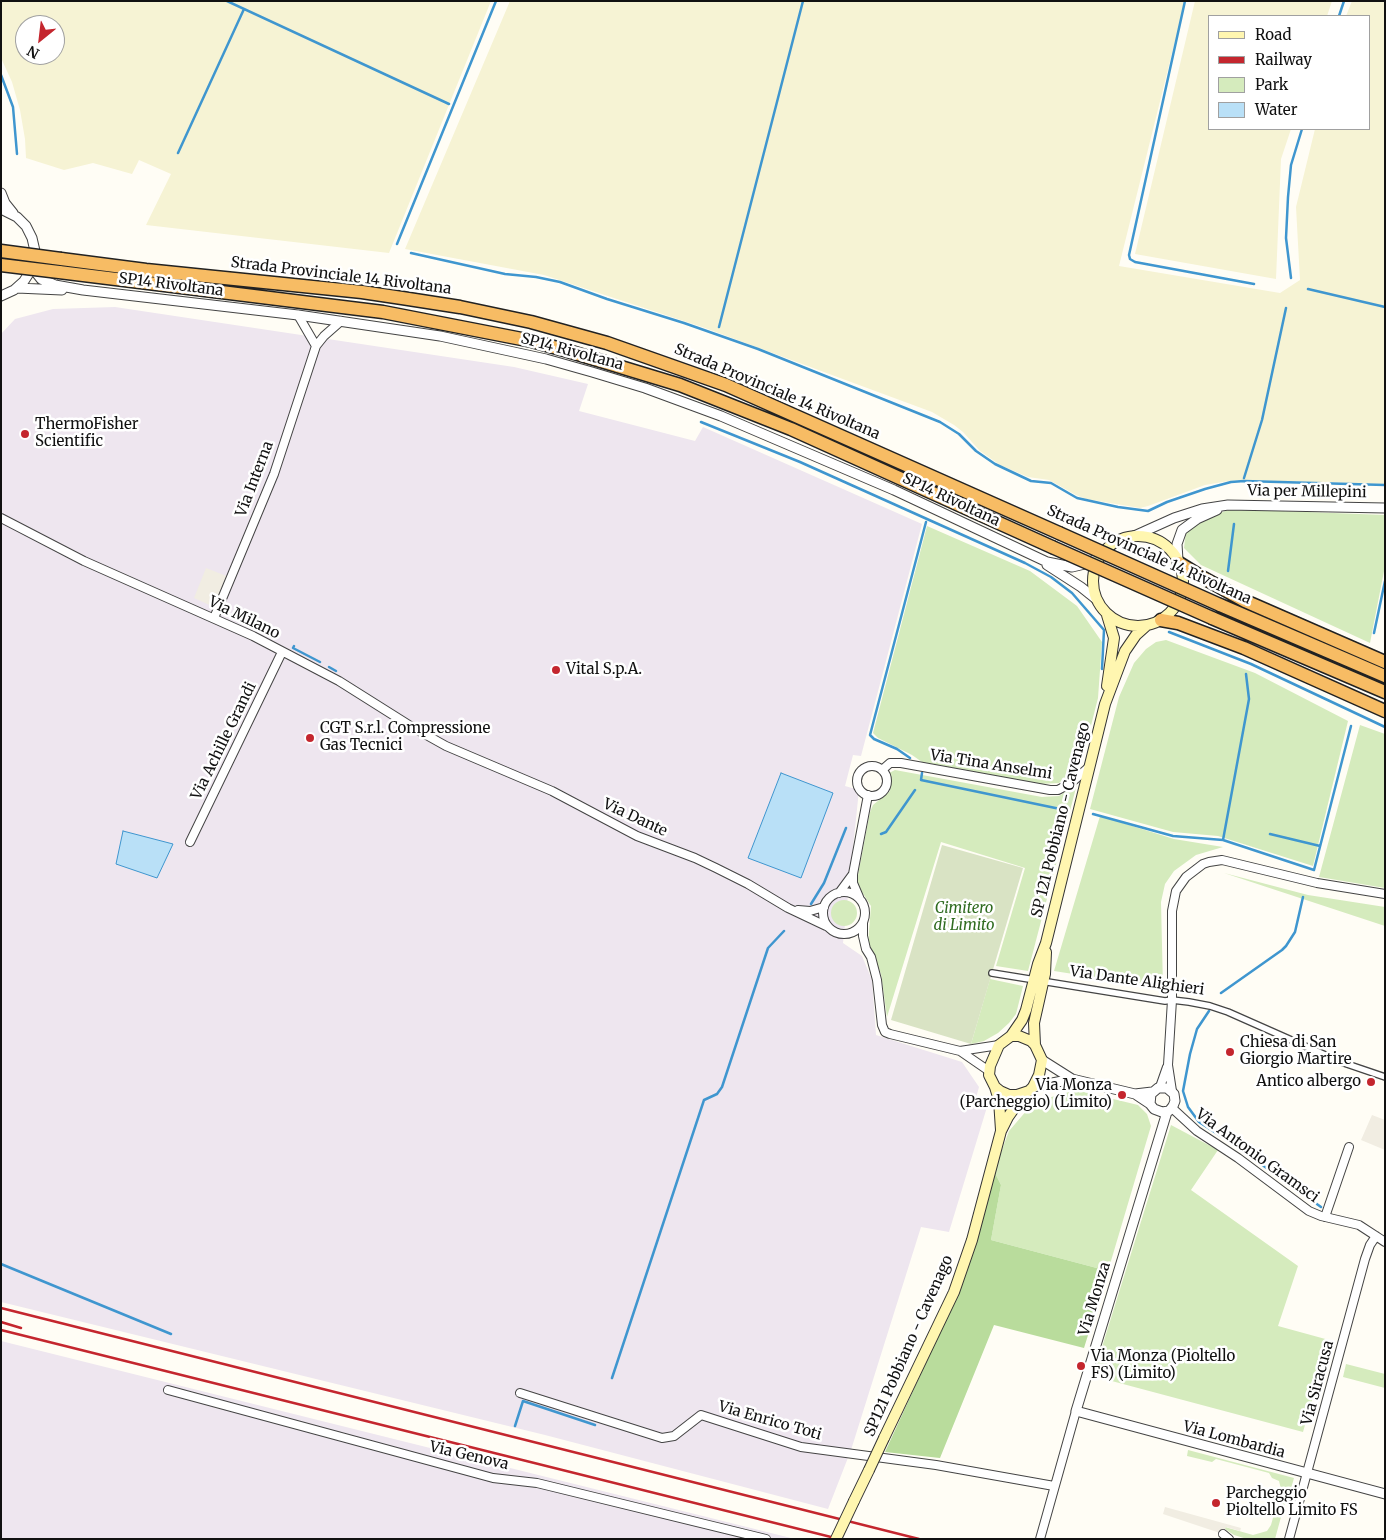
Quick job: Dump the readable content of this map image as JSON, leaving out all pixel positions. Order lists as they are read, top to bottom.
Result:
{
  "streets": {
    "highway": ["Strada Provinciale 14 Rivoltana"],
    "main road": ["SP14 Rivoltana", "SP 121 Pobbiano - Cavenago", "SP121 Pobbiano - Cavenago"],
    "street": [
      "Via Interna",
      "Via per Millepini",
      "Via Milano",
      "Via Achille Grandi",
      "Via Tina Anselmi",
      "Via Dante",
      "Via Dante Alighieri",
      "Via Antonio Gramsci",
      "Via Monza",
      "Via Siracusa",
      "Via Enrico Toti",
      "Via Lombardia",
      "Via Genova"
    ]
  },
  "crossings": [
    ["SP14 Rivoltana", "Via Interna"],
    ["SP14 Rivoltana", "Via per Millepini"],
    ["SP14 Rivoltana", "SP 121 Pobbiano - Cavenago"],
    ["Via Interna", "Via Milano"],
    ["Via per Millepini", "SP 121 Pobbiano - Cavenago"],
    ["Via Milano", "Via Achille Grandi"],
    ["Via Milano", "Via Dante"],
    ["Via Tina Anselmi", "SP 121 Pobbiano - Cavenago"],
    ["SP 121 Pobbiano - Cavenago", "Via Dante Alighieri"],
    ["Via Antonio Gramsci", "Via Monza"],
    ["Via Antonio Gramsci", "Via Siracusa"],
    ["Via Monza", "Via Enrico Toti"],
    ["Via Monza", "Via Lombardia"],
    ["Via Siracusa", "Via Lombardia"]
  ],
  "parks": ["Cimitero di Limito"],
  "places": [
    "ThermoFisher Scientific",
    "Vital S.p.A.",
    "CGT S.r.l. Compressione Gas Tecnici",
    "Chiesa di San Giorgio Martire",
    "Antico albergo",
    "Via Monza (Parcheggio) (Limito)",
    "Via Monza (Pioltello FS) (Limito)",
    "Parcheggio Pioltello Limito FS"
  ],
  "legend": [
    "Road",
    "Railway",
    "Park",
    "Water"
  ],
  "north": "bottom left"
}
